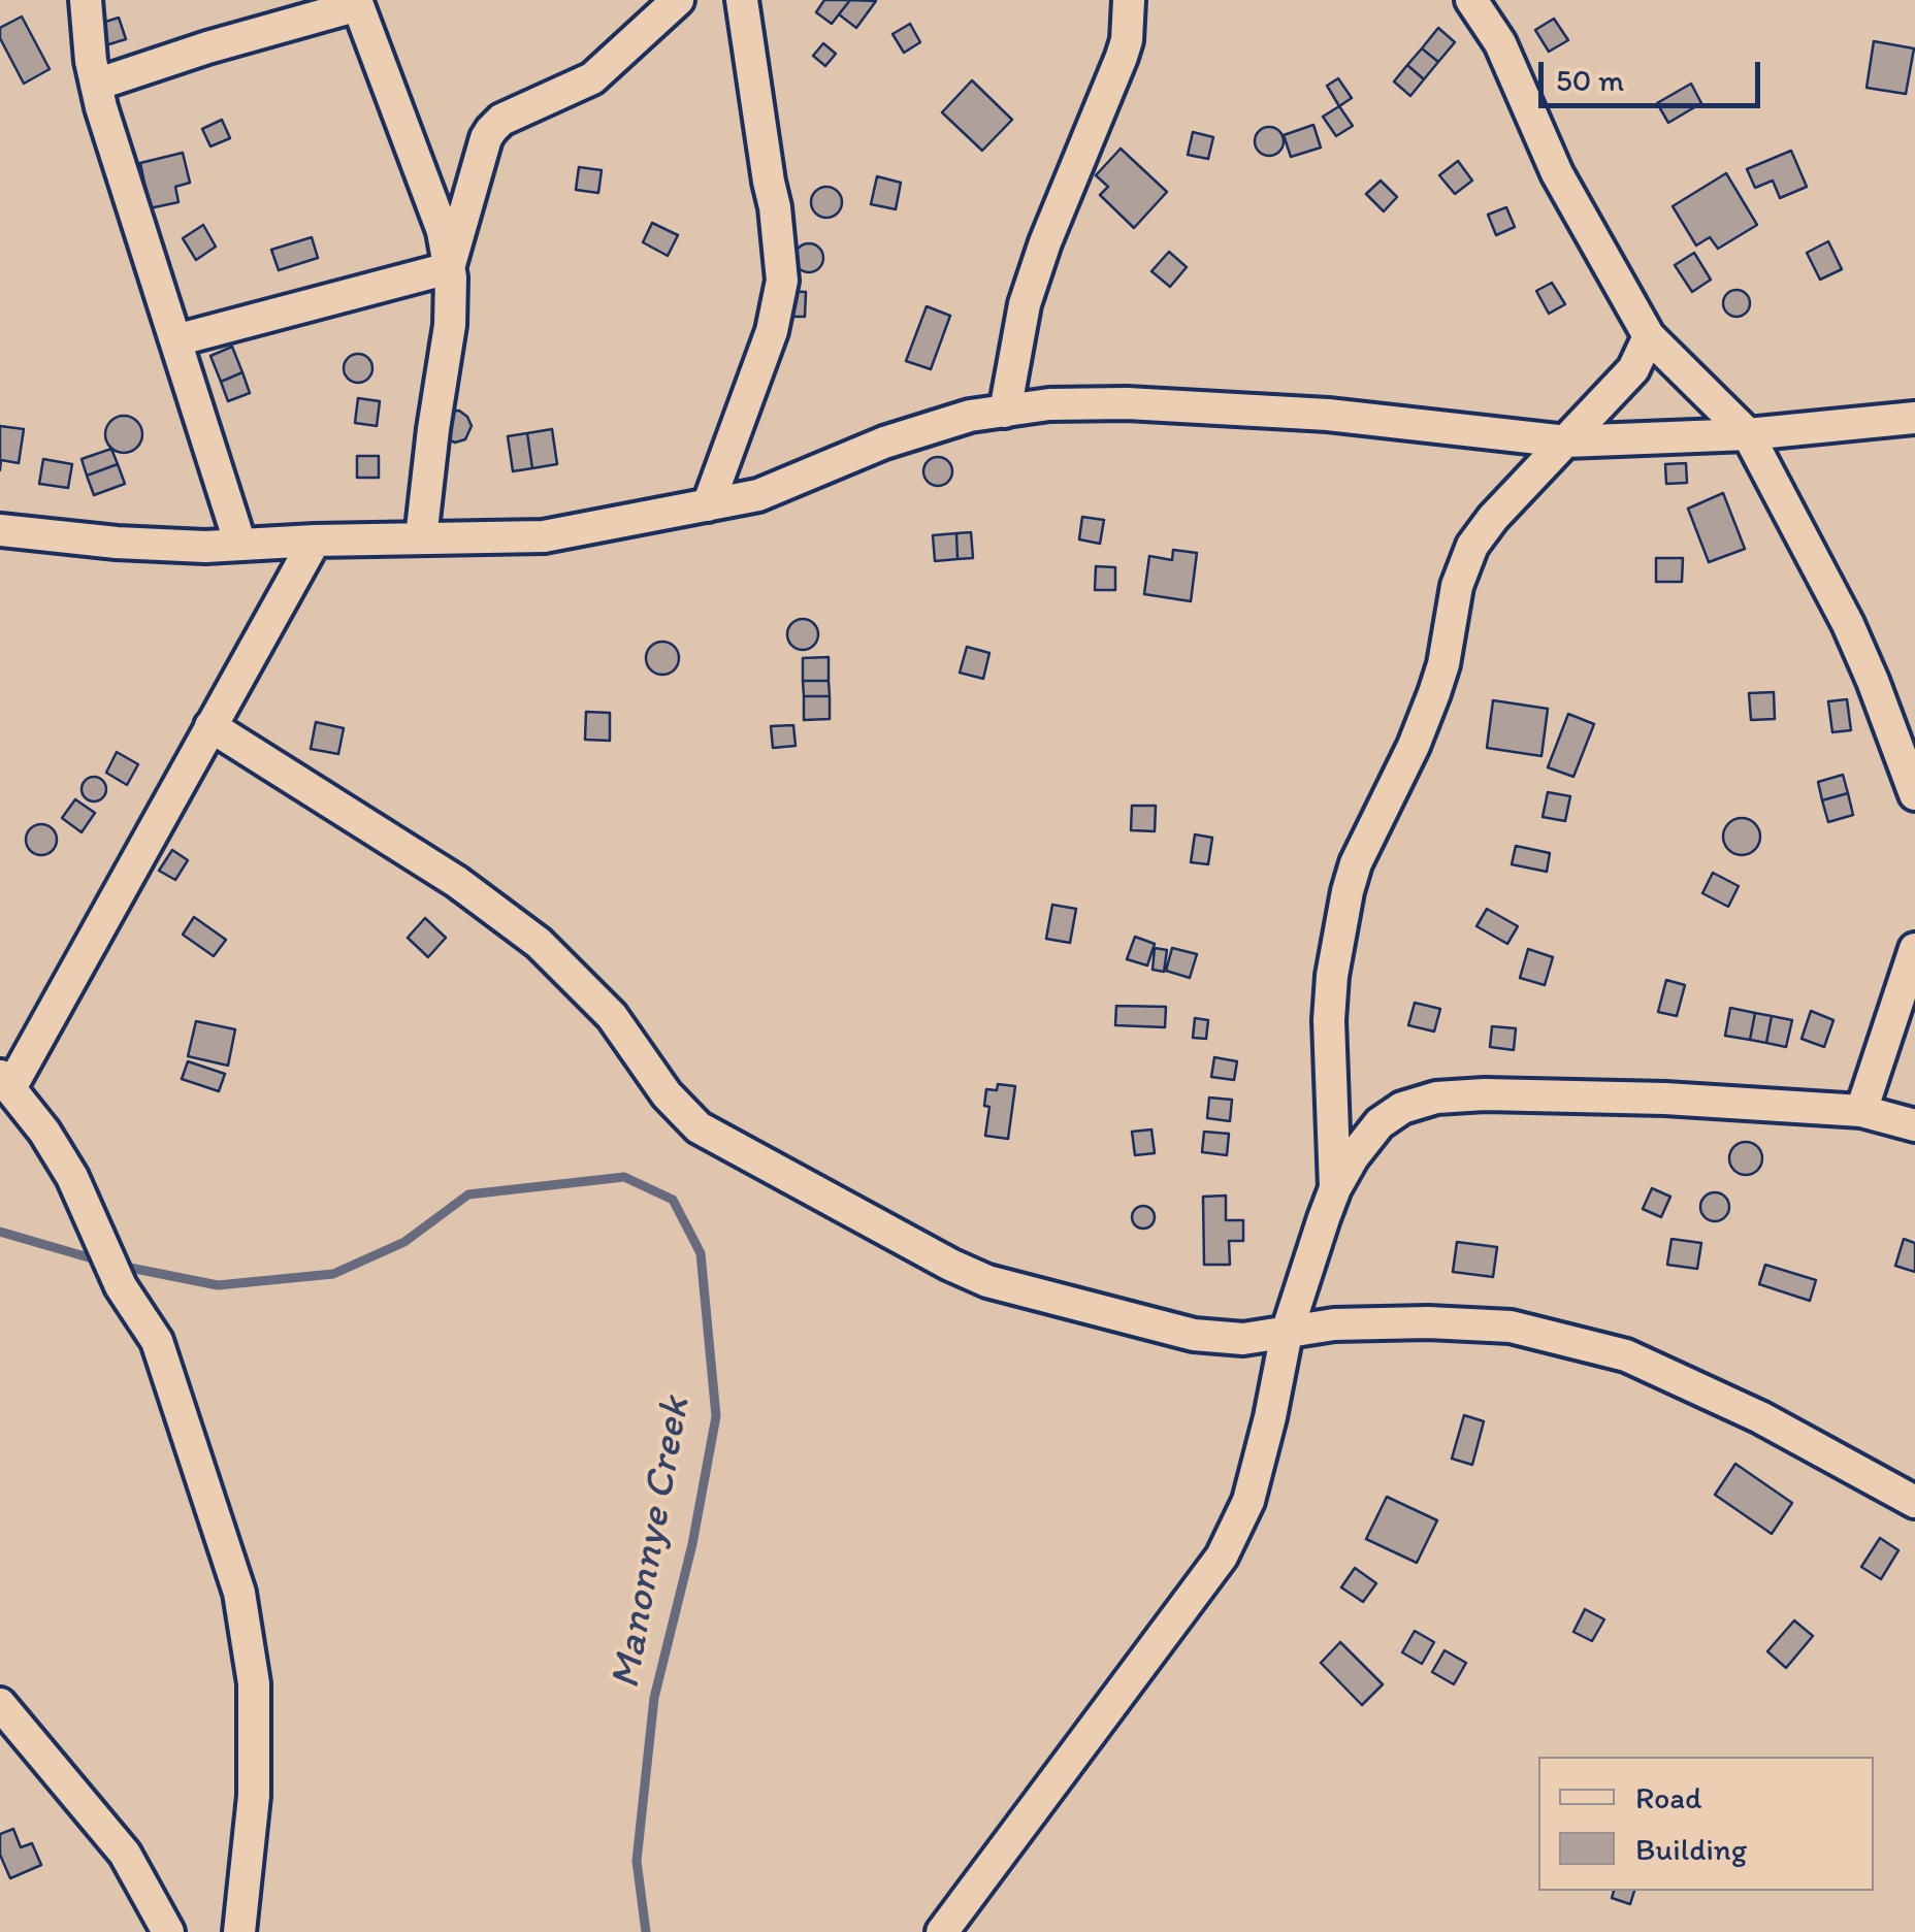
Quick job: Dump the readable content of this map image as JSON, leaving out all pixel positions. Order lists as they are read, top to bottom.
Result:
{
  "water": ["Manonnye Creek"],
  "legend": ["Road", "Building"],
  "scale_bar": "50 m"
}
